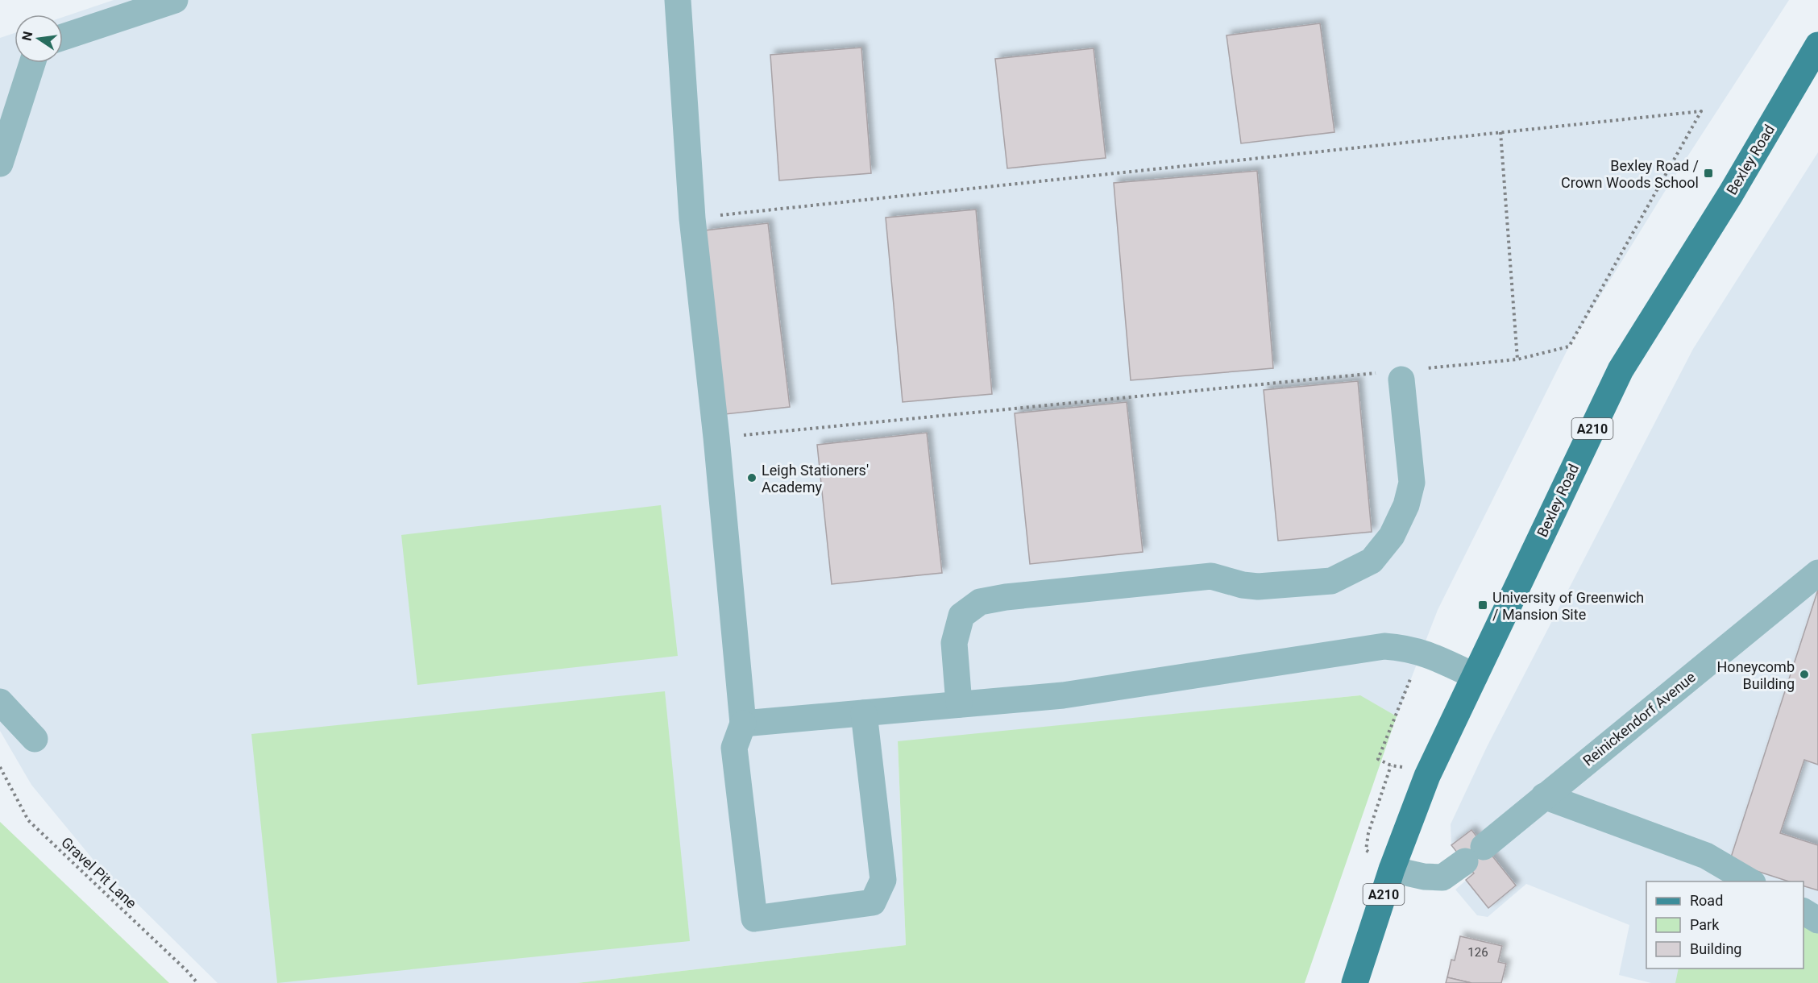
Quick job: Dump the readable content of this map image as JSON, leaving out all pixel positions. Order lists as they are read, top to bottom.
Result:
{
  "streets": {
    "main road": ["Bexley Road", "A210"],
    "street": ["Reinickendorf Avenue"],
    "path": ["Gravel Pit Lane"]
  },
  "crossings": [
    ["Bexley Road", "Reinickendorf Avenue"]
  ],
  "places": {
    "transit": ["Bexley Road / Crown Woods School", "University of Greenwich / Mansion Site"],
    "other": ["Leigh Stationers' Academy", "Honeycomb Building"]
  },
  "house_numbers": ["126"],
  "legend": ["Road", "Park", "Building"],
  "north": "left"
}
